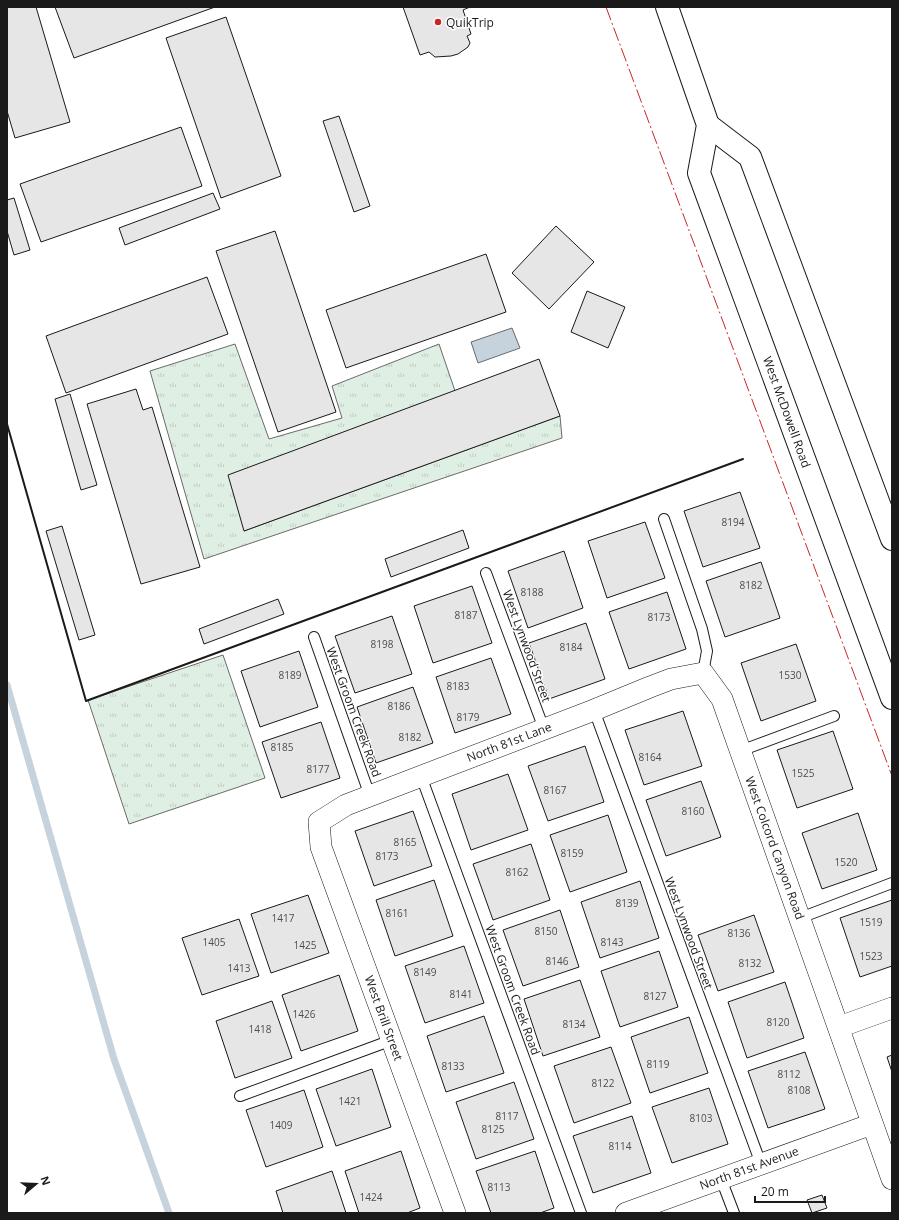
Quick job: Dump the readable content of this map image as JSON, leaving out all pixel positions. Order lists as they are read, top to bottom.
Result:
{
  "streets": {
    "main road": ["West McDowell Road"],
    "street": [
      "North 81st Lane",
      "West Colcord Canyon Road",
      "West Brill Street",
      "North 81st Avenue"
    ],
    "lane": ["West Lynwood Street", "West Groom Creek Road"]
  },
  "crossings": [
    ["West Lynwood Street", "North 81st Lane"],
    ["West Lynwood Street", "North 81st Avenue"],
    ["West Groom Creek Road", "North 81st Lane"],
    ["North 81st Lane", "West Colcord Canyon Road"],
    ["North 81st Lane", "West Brill Street"],
    ["West Colcord Canyon Road", "North 81st Avenue"]
  ],
  "places": ["QuikTrip"],
  "house_numbers": [
    "8194",
    "8182",
    "8188",
    "8187",
    "8173",
    "8198",
    "8184",
    "8189",
    "1530",
    "8183",
    "8186",
    "8179",
    "8182",
    "8185",
    "8164",
    "8177",
    "1525",
    "8167",
    "8160",
    "8165",
    "8159",
    "8173",
    "1520",
    "8162",
    "8139",
    "8161",
    "1417",
    "1519",
    "8150",
    "8136",
    "1405",
    "8143",
    "1425",
    "1523",
    "8146",
    "8132",
    "1413",
    "8149",
    "8141",
    "8127",
    "1426",
    "8120",
    "8134",
    "1418",
    "8119",
    "8133",
    "8112",
    "8122",
    "8108",
    "1421",
    "8117",
    "8103",
    "1409",
    "8125",
    "8114",
    "8113",
    "1424"
  ],
  "scale_bar": "20 m",
  "north": "right"
}
